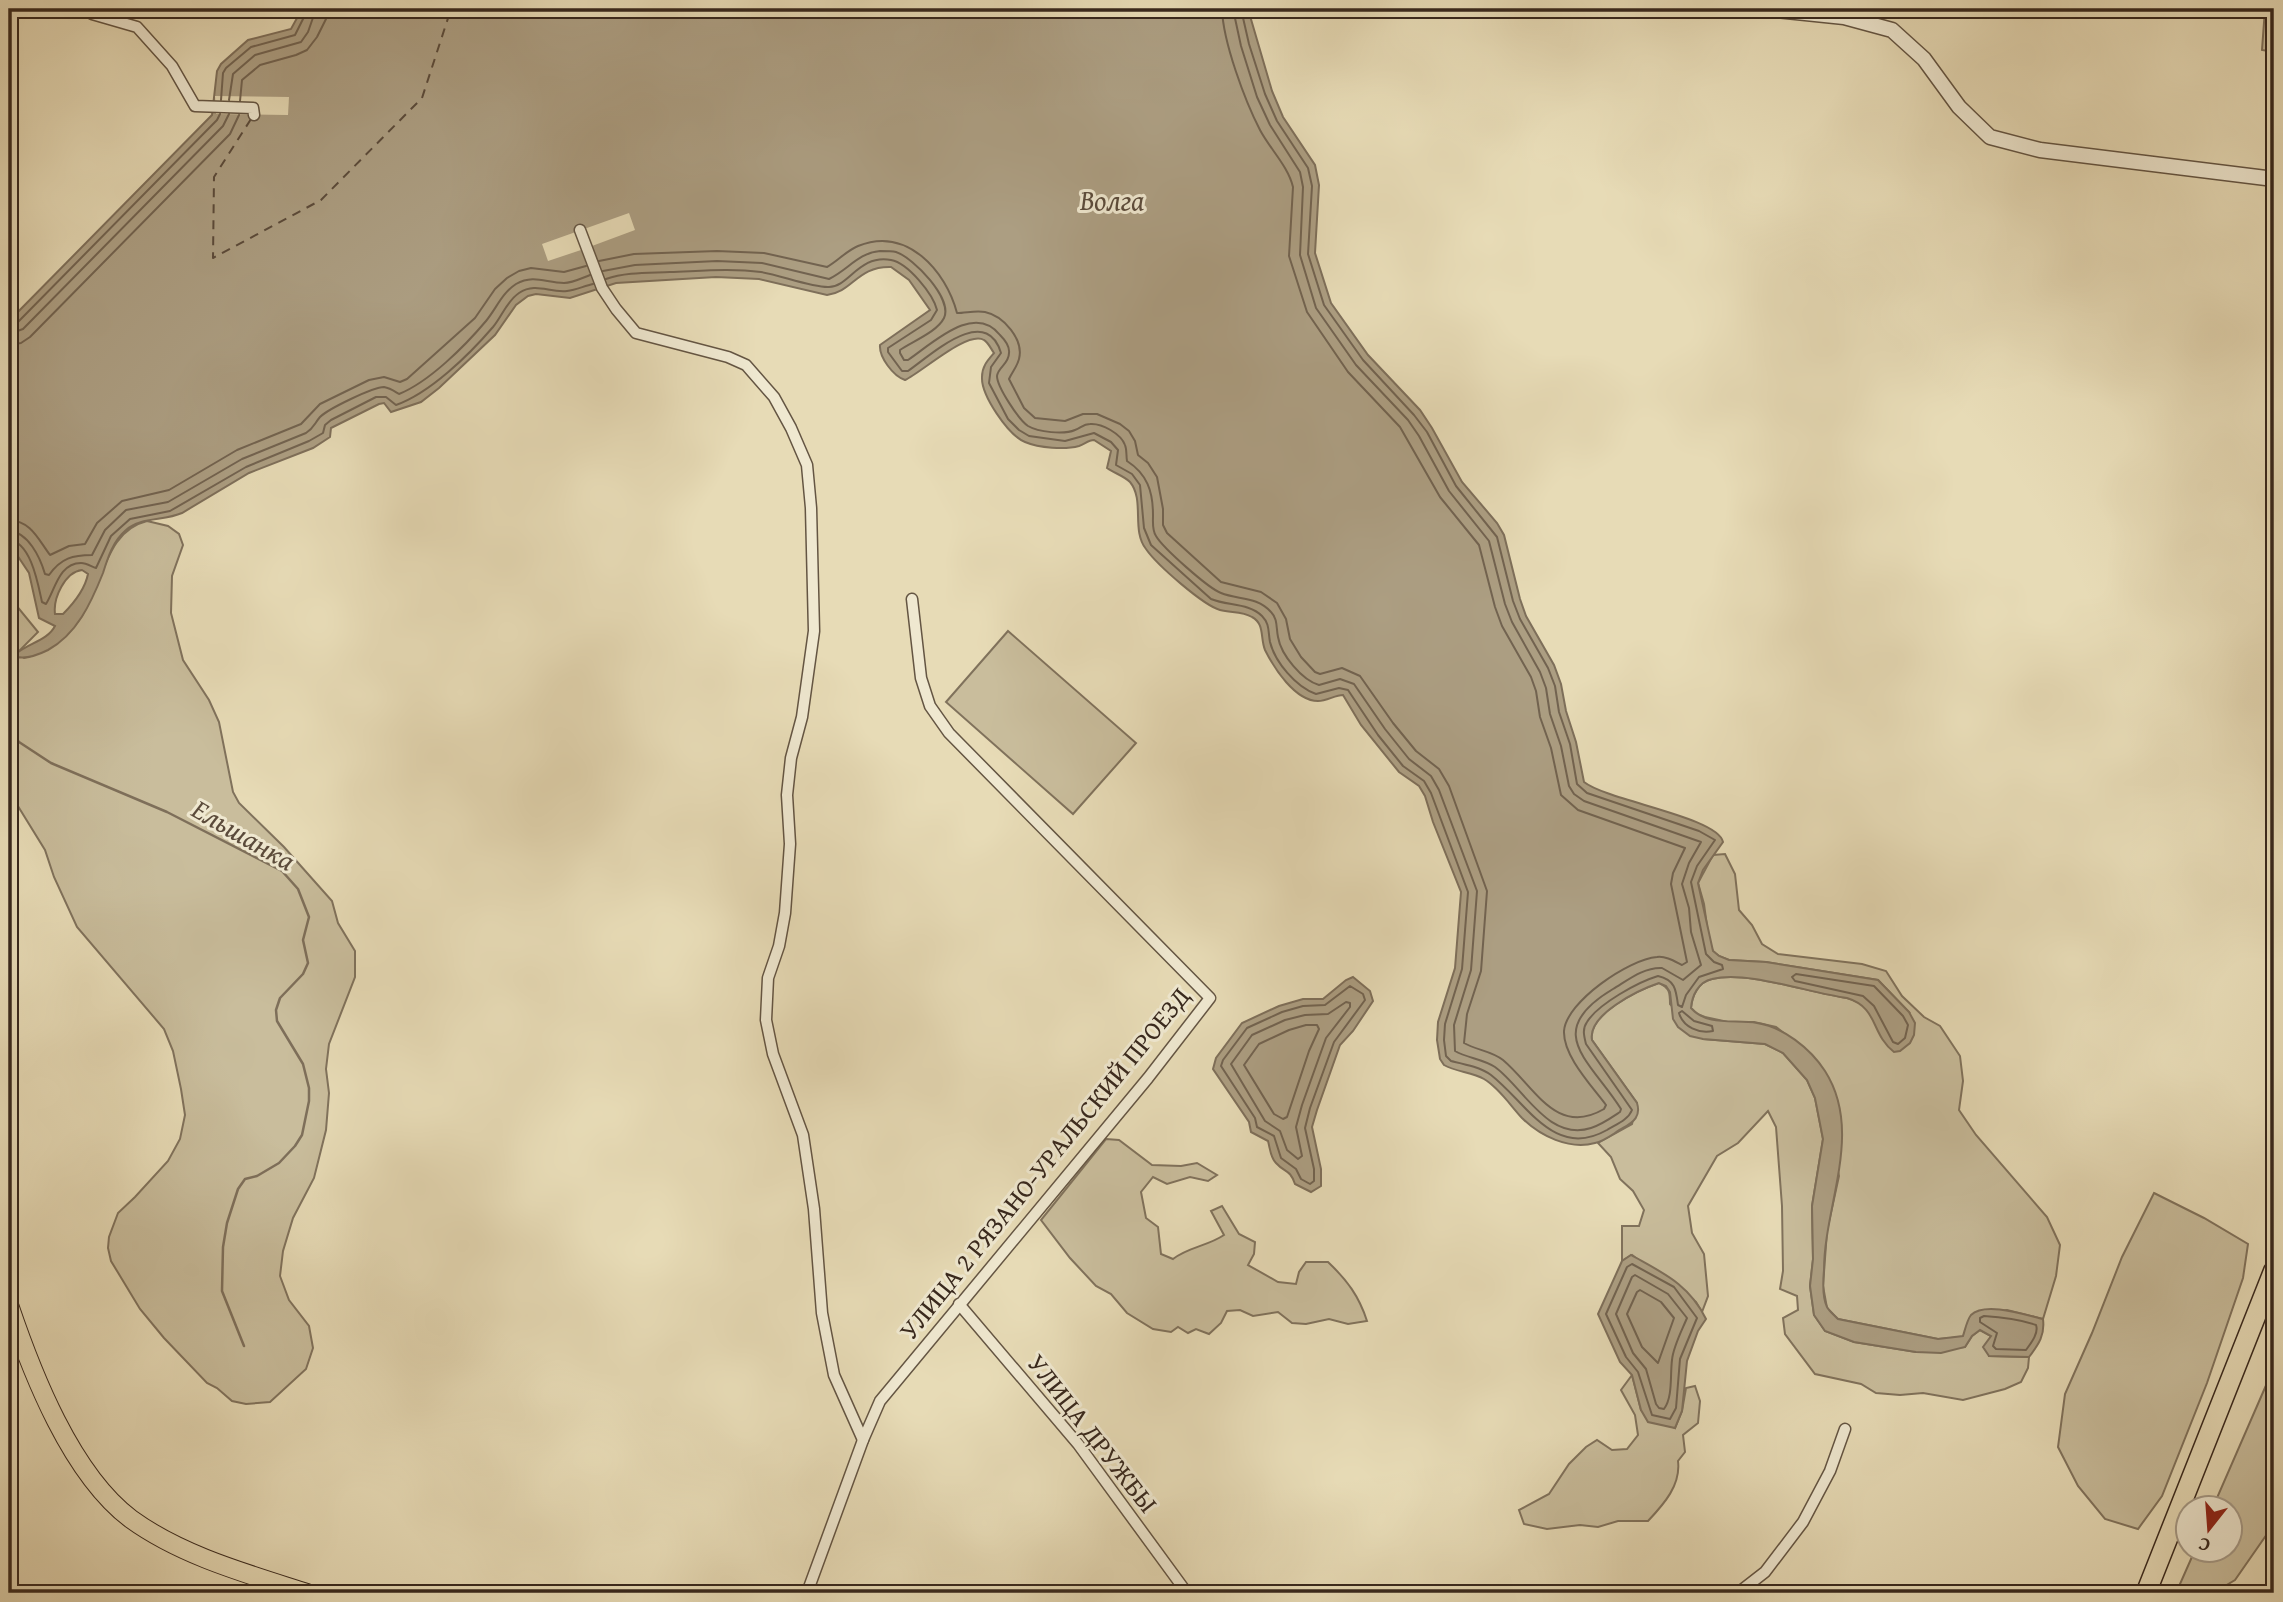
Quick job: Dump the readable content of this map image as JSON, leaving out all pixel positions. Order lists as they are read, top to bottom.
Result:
{
  "streets": {
    "street": ["УЛИЦА 2 РЯЗАНО-УРАЛЬСКИЙ ПРОЕЗД", "УЛИЦА ДРУЖБЫ"]
  },
  "crossings": [
    ["УЛИЦА 2 РЯЗАНО-УРАЛЬСКИЙ ПРОЕЗД", "УЛИЦА ДРУЖБЫ"]
  ],
  "water": ["Волга", "Ельшанка"],
  "north": "bottom"
}
